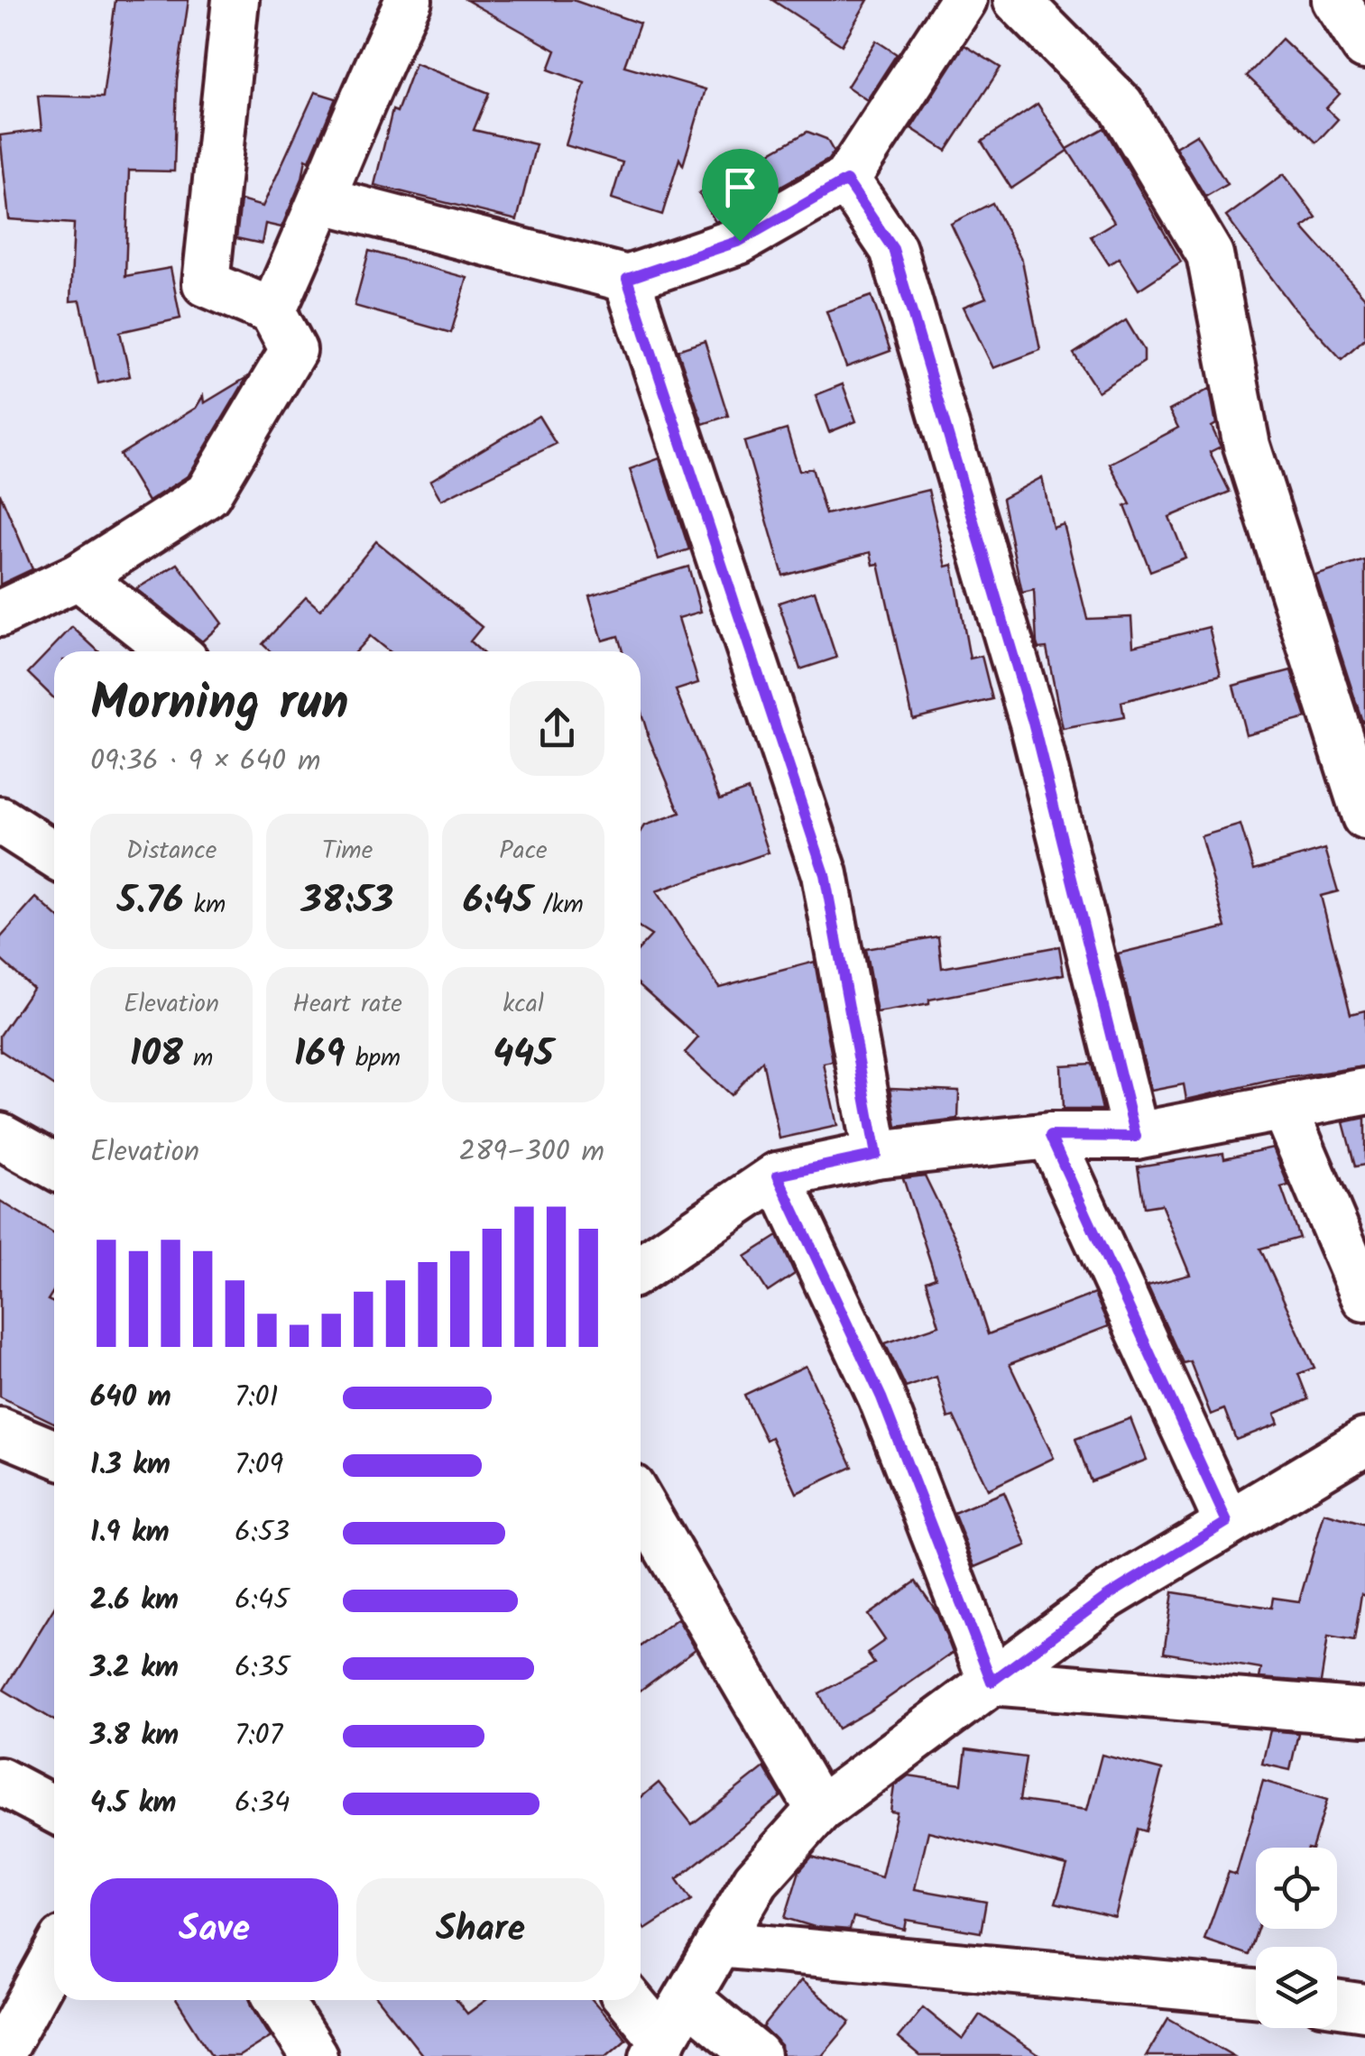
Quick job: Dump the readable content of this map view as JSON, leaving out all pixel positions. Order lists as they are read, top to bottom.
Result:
{
  "page": {
    "heading": ["Morning run", "09:36 · 9 × 640 m"],
    "stats": [
      ["Distance", "5.76 km"],
      ["Time", "38:53"],
      ["Pace", "6:45 /km"],
      ["Elevation", "108 m"],
      ["Heart rate", "169 bpm"],
      ["kcal", "445"]
    ],
    "chart": ["Elevation", "289–300 m"],
    "list": [
      {
        "name": "640 m",
        "note": "7:01"
      },
      {
        "name": "1.3 km",
        "note": "7:09"
      },
      {
        "name": "1.9 km",
        "note": "6:53"
      },
      {
        "name": "2.6 km",
        "note": "6:45"
      },
      {
        "name": "3.2 km",
        "note": "6:35"
      },
      {
        "name": "3.8 km",
        "note": "7:07"
      },
      {
        "name": "4.5 km",
        "note": "6:34"
      }
    ],
    "buttons": ["Save", "Share"]
  }
}
